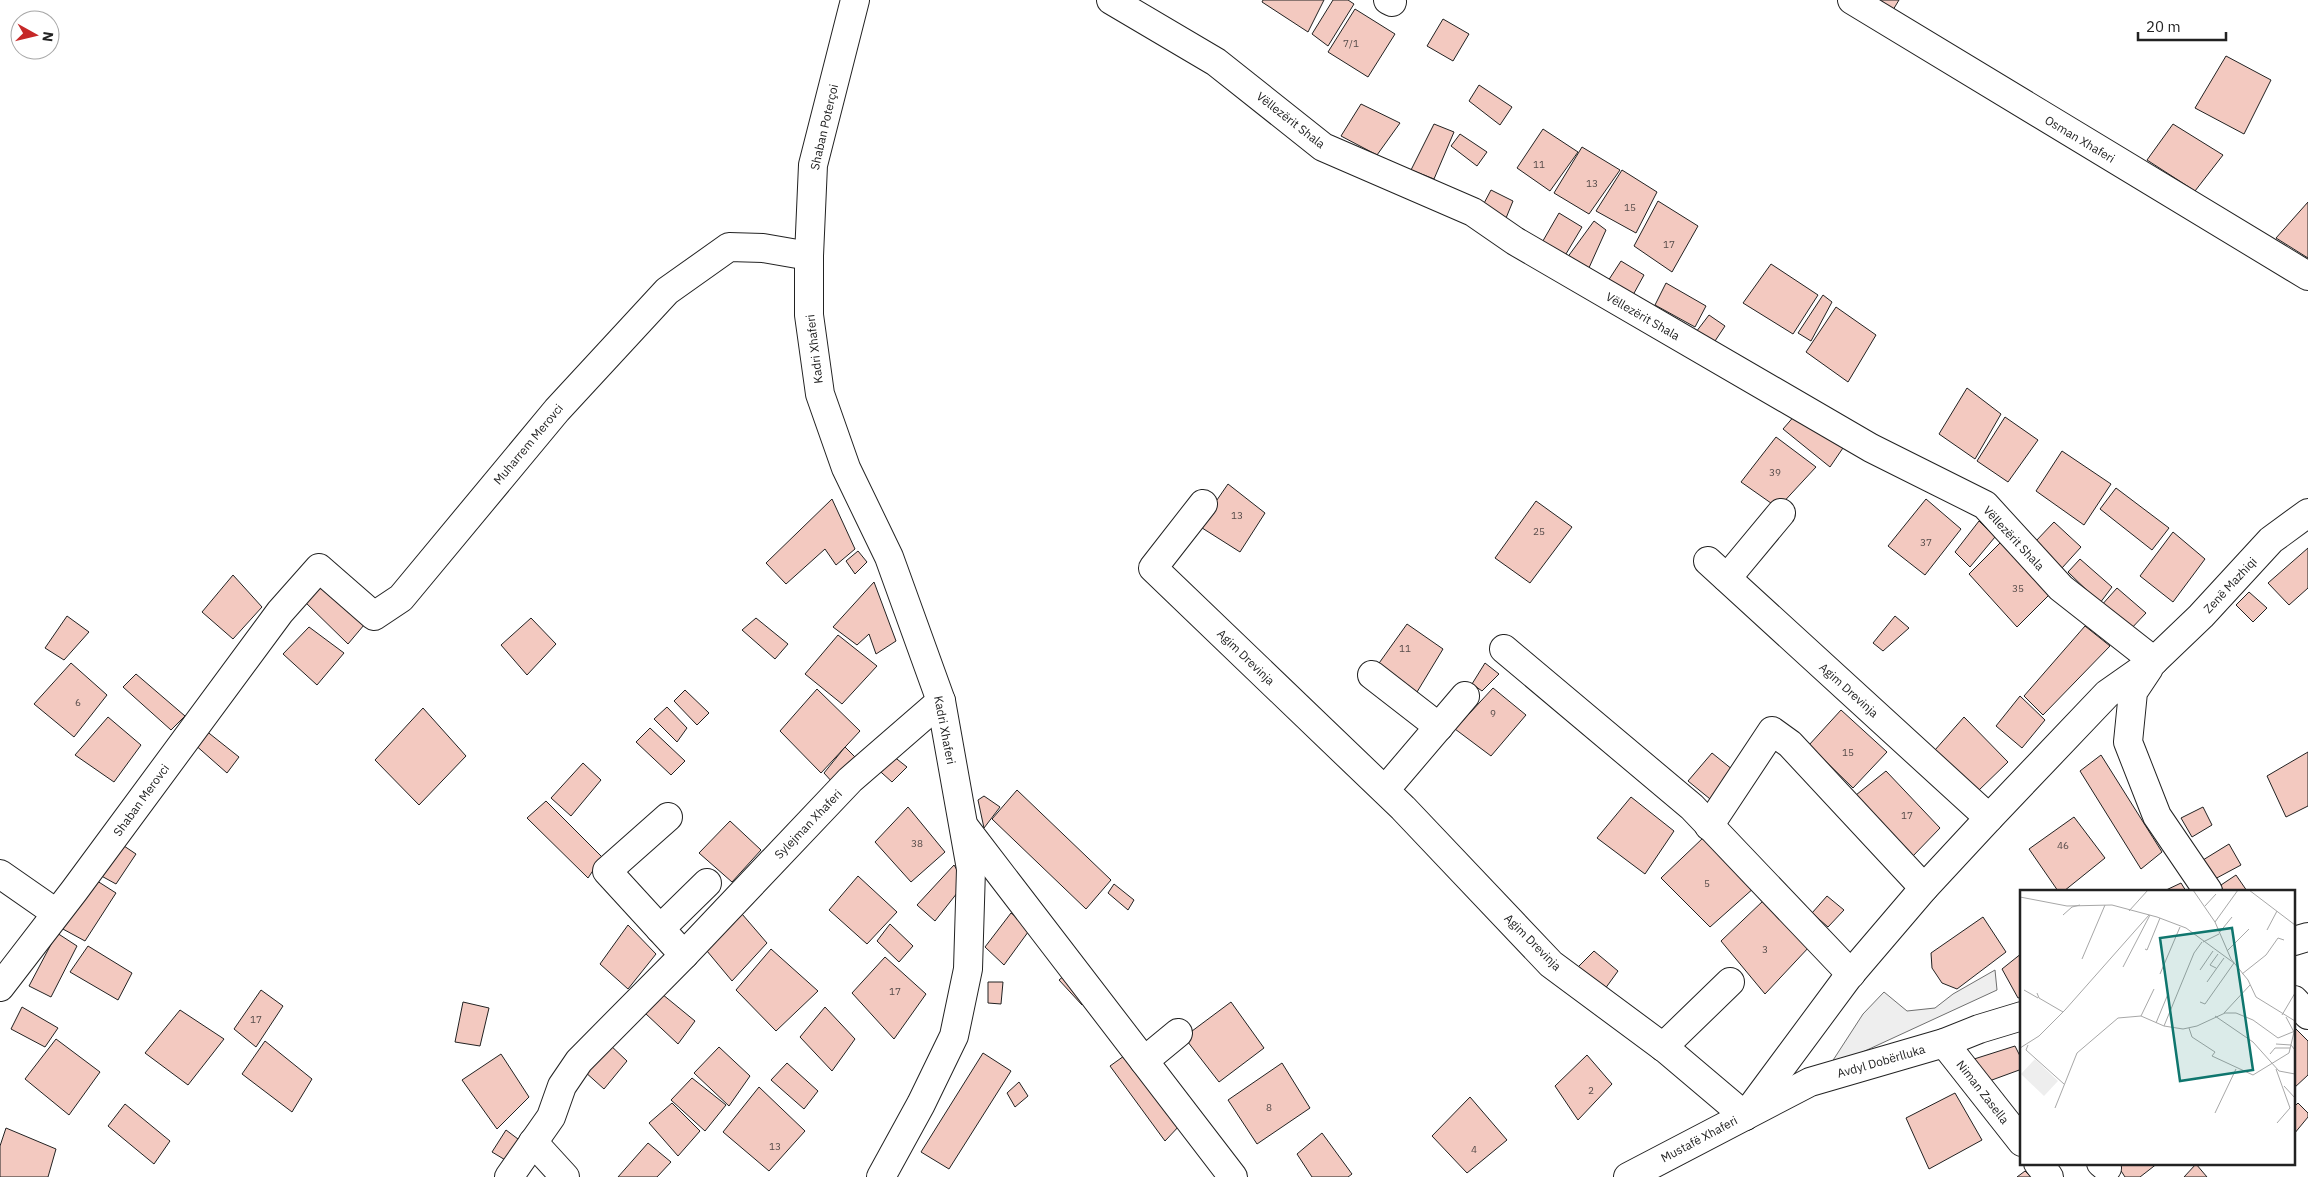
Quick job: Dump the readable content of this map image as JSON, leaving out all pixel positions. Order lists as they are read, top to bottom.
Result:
{
  "streets": {
    "street": [
      "Vëllezërit Shala",
      "Shaban Poterçoi",
      "Osman Xhaferi",
      "Kadri Xhaferi",
      "Muharrem Merovci",
      "Zenë Mazhiqi",
      "Agim Drevinja",
      "Shaban Merovci",
      "Sylejman Xhaferi",
      "Avdyl Dobërlluka",
      "Niman Zasella",
      "Mustafë Xhaferi"
    ]
  },
  "crossings": [
    ["Vëllezërit Shala", "Zenë Mazhiqi"],
    ["Shaban Poterçoi", "Kadri Xhaferi"],
    ["Shaban Poterçoi", "Muharrem Merovci"],
    ["Kadri Xhaferi", "Muharrem Merovci"],
    ["Kadri Xhaferi", "Sylejman Xhaferi"],
    ["Muharrem Merovci", "Shaban Merovci"],
    ["Agim Drevinja", "Avdyl Dobërlluka"],
    ["Agim Drevinja", "Mustafë Xhaferi"],
    ["Avdyl Dobërlluka", "Niman Zasella"],
    ["Avdyl Dobërlluka", "Mustafë Xhaferi"]
  ],
  "house_numbers": [
    "7/1",
    "11",
    "13",
    "15",
    "17",
    "39",
    "13",
    "25",
    "37",
    "35",
    "11",
    "6",
    "9",
    "15",
    "17",
    "38",
    "46",
    "5",
    "3",
    "17",
    "17",
    "2",
    "8",
    "13",
    "4"
  ],
  "scale_bar": "20 m",
  "north": "right"
}
